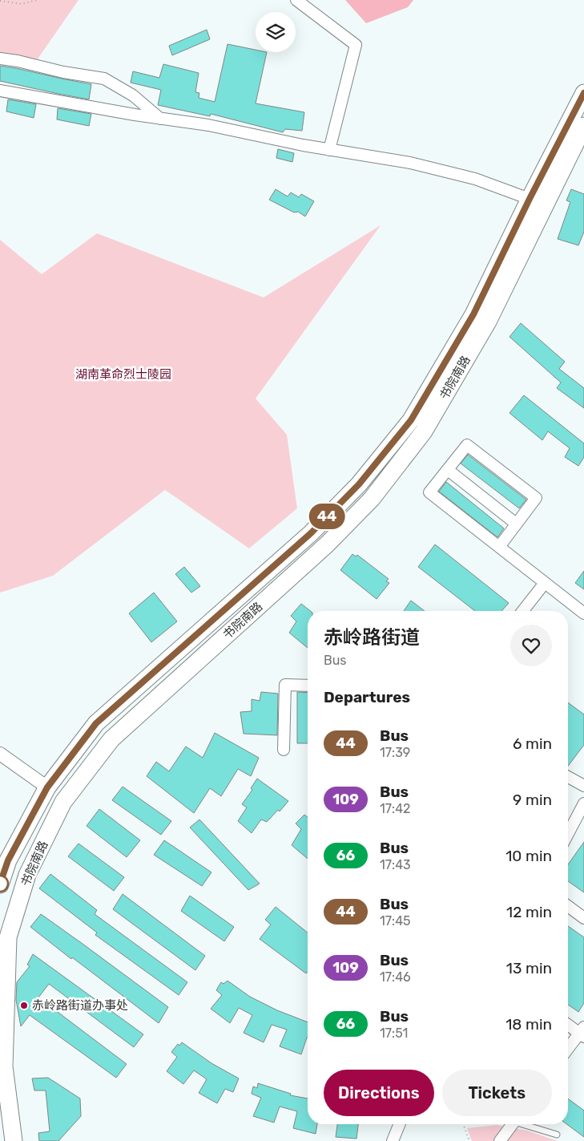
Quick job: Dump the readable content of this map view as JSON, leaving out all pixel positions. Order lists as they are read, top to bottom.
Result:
{
  "streets": {
    "main road": ["书院南路"]
  },
  "parks": ["湖南革命烈士陵园"],
  "places": ["赤岭路街道办事处"],
  "lines": ["bus line 44"],
  "page": {
    "on_map": "44",
    "heading": [
      ["赤岭路街道", "Bus"],
      "Departures"
    ],
    "list": [
      {
        "mark": "44",
        "name": "Bus",
        "note": "17:39",
        "value": "6 min"
      },
      {
        "mark": "109",
        "name": "Bus",
        "note": "17:42",
        "value": "9 min"
      },
      {
        "mark": "66",
        "name": "Bus",
        "note": "17:43",
        "value": "10 min"
      },
      {
        "mark": "44",
        "name": "Bus",
        "note": "17:45",
        "value": "12 min"
      },
      {
        "mark": "109",
        "name": "Bus",
        "note": "17:46",
        "value": "13 min"
      },
      {
        "mark": "66",
        "name": "Bus",
        "note": "17:51",
        "value": "18 min"
      }
    ],
    "buttons": ["Directions", "Tickets"]
  }
}
